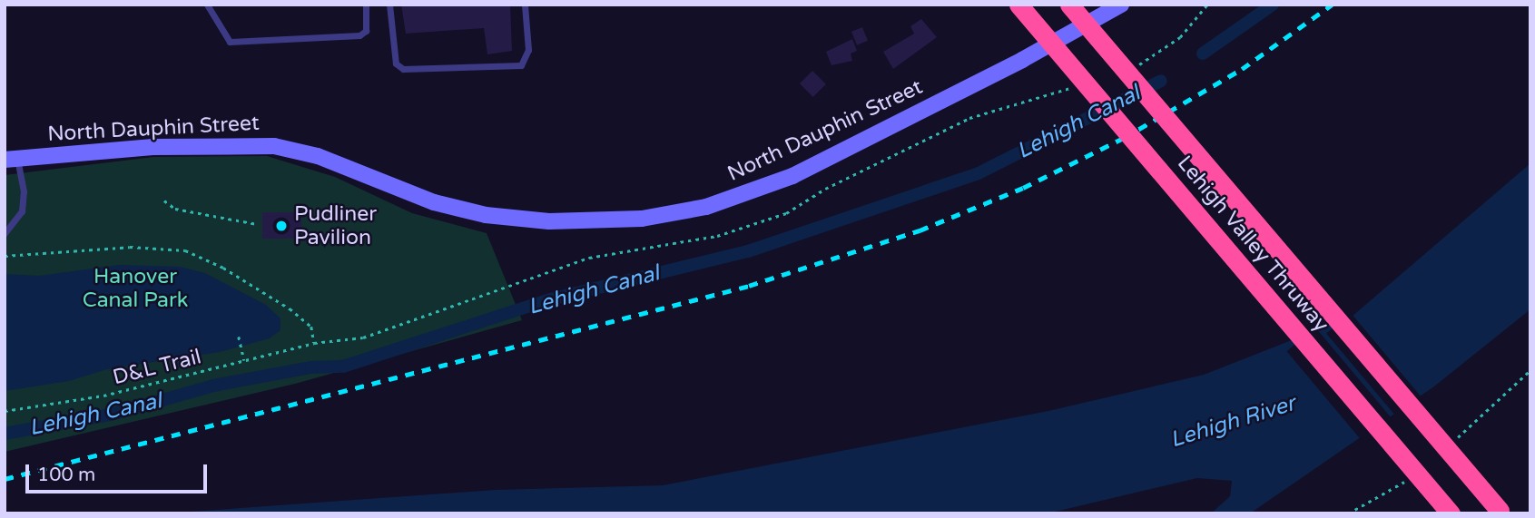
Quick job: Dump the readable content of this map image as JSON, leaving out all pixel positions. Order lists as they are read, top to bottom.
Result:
{
  "streets": {
    "highway": ["Lehigh Valley Thruway"],
    "street": ["North Dauphin Street"],
    "path": ["D&L Trail"]
  },
  "water": ["Lehigh Canal", "Lehigh River"],
  "parks": ["Hanover Canal Park"],
  "places": ["Pudliner Pavilion"],
  "scale_bar": "100 m"
}
